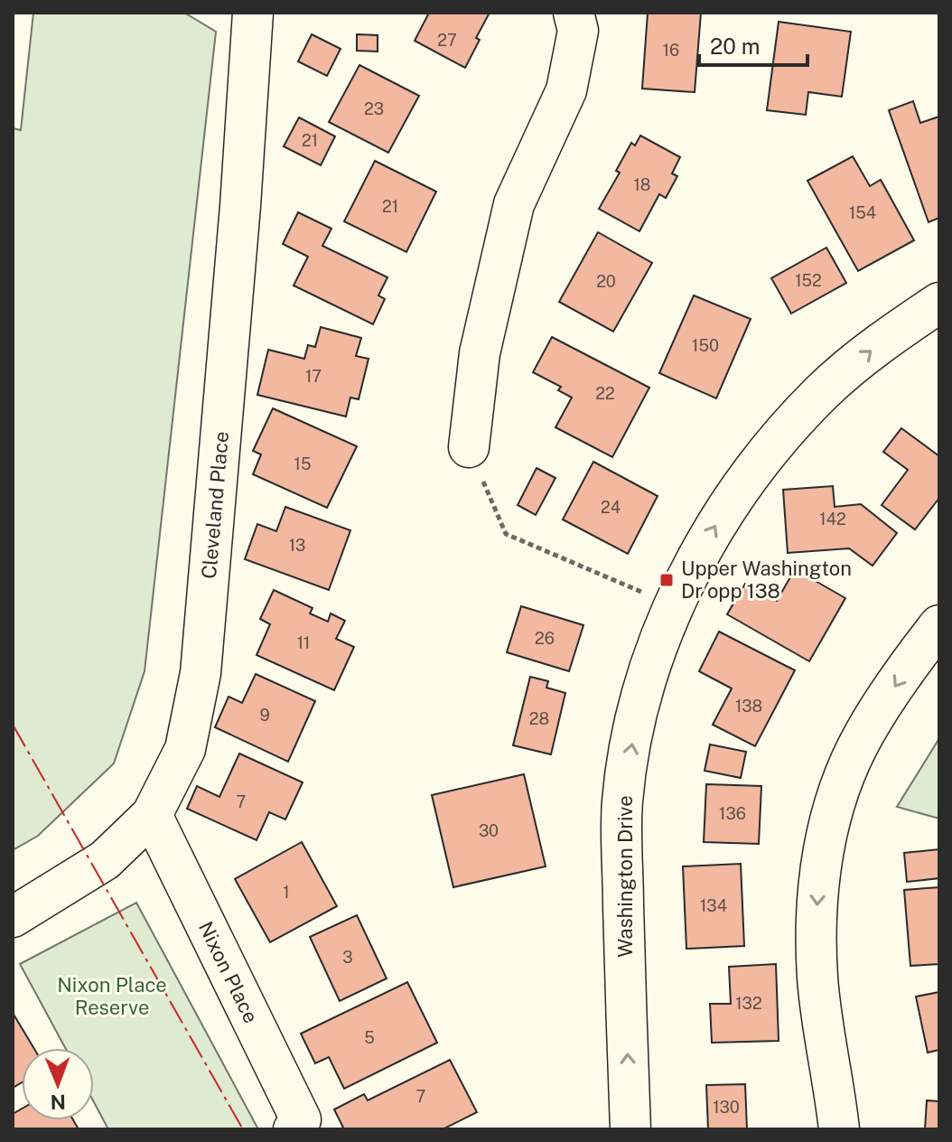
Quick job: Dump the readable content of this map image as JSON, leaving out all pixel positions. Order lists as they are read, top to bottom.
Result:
{
  "streets": {
    "street": ["Cleveland Place", "Washington Drive", "Nixon Place"]
  },
  "crossings": [
    ["Cleveland Place", "Nixon Place"]
  ],
  "parks": ["Nixon Place Reserve"],
  "places": {
    "transit": ["Upper Washington Dr opp 138"]
  },
  "house_numbers": [
    "27",
    "16",
    "23",
    "21",
    "18",
    "21",
    "154",
    "152",
    "20",
    "150",
    "17",
    "22",
    "15",
    "24",
    "142",
    "13",
    "26",
    "11",
    "138",
    "9",
    "28",
    "7",
    "136",
    "30",
    "1",
    "134",
    "3",
    "132",
    "5",
    "7",
    "130"
  ],
  "scale_bar": "20 m",
  "north": "bottom"
}
